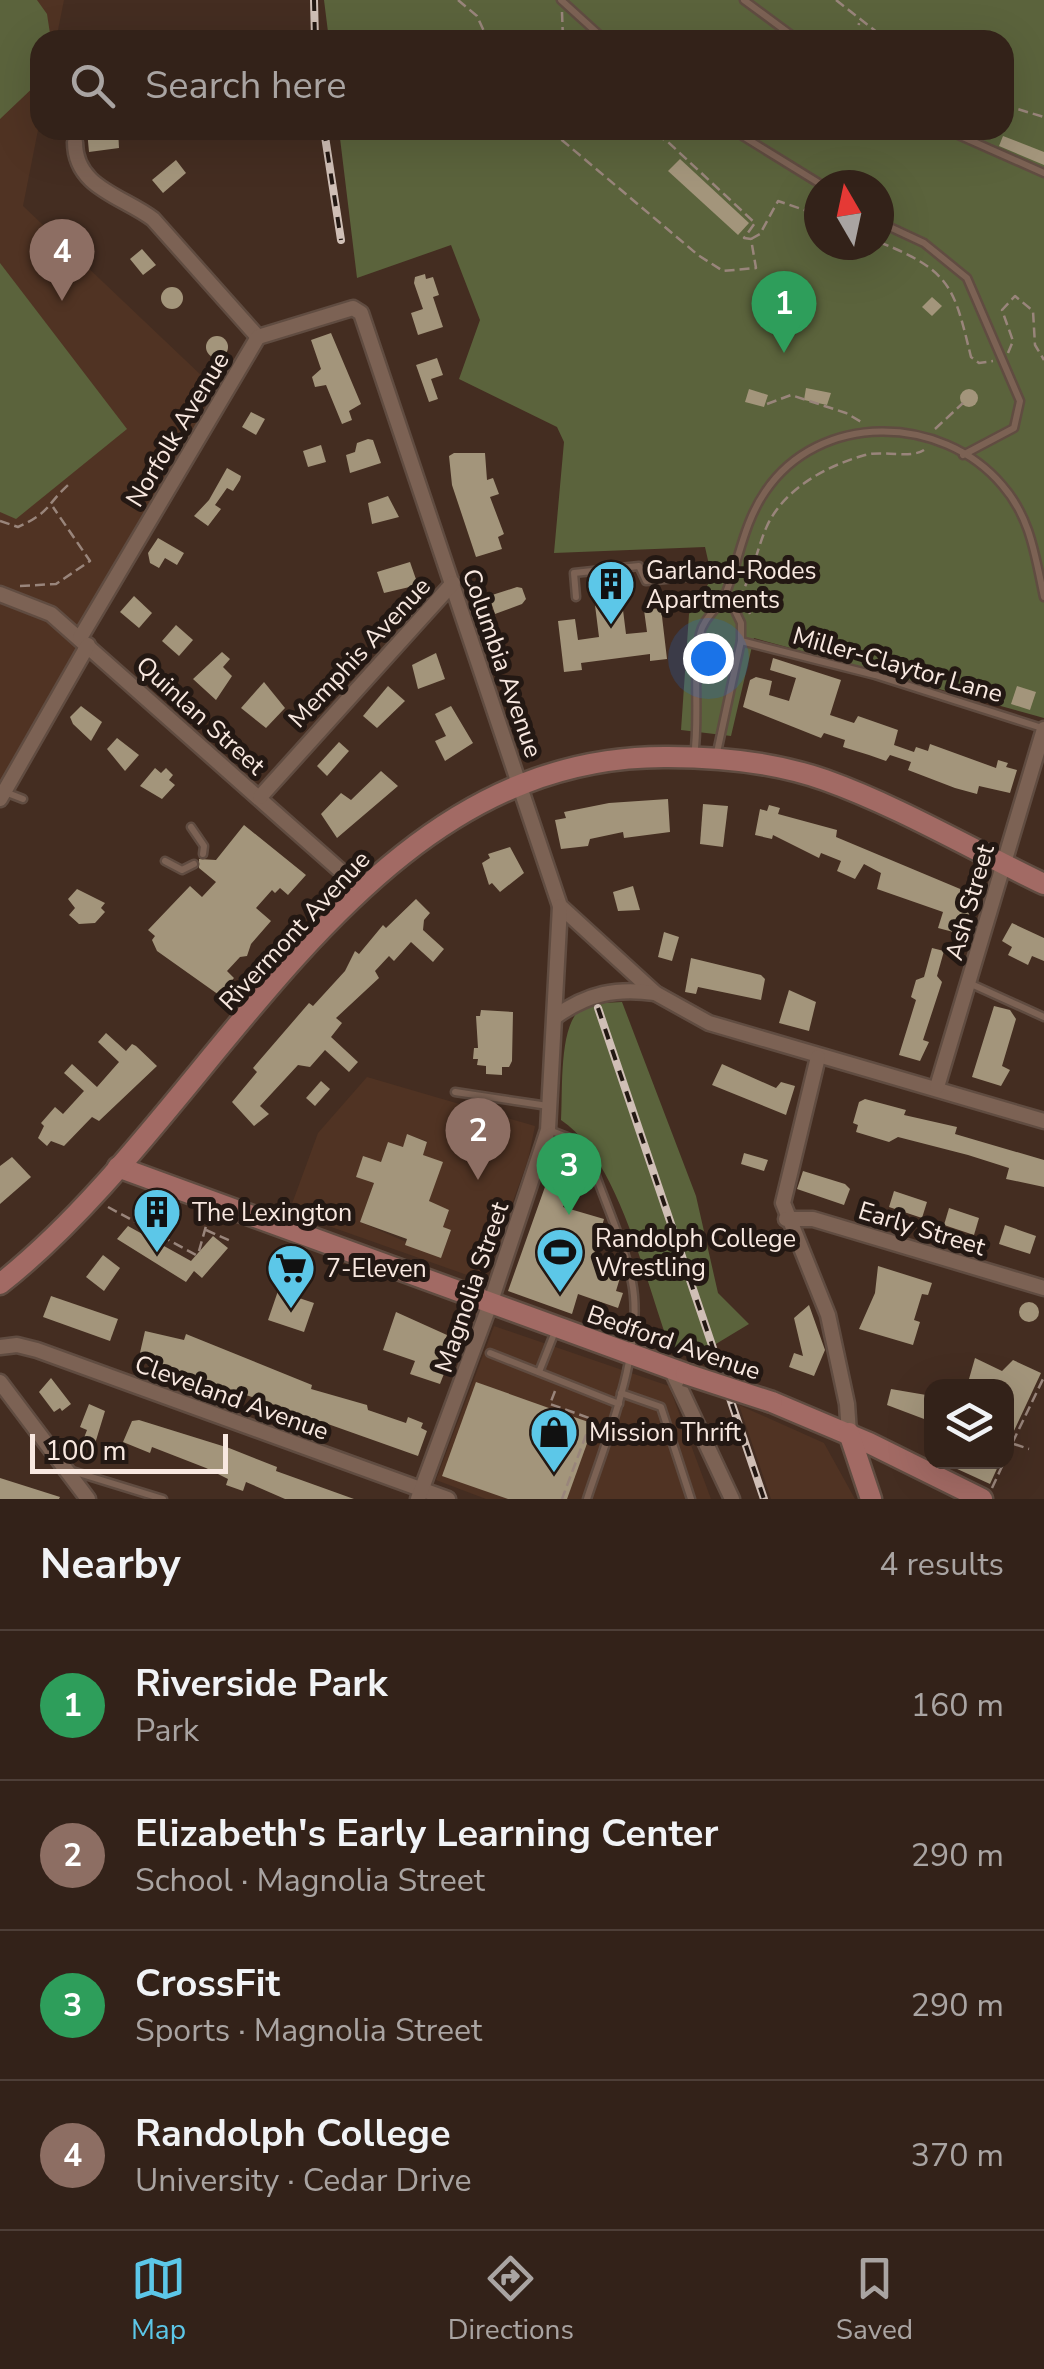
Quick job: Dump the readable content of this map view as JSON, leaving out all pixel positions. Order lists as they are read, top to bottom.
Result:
{
  "streets": {
    "main road": ["Rivermont Avenue", "Bedford Avenue"],
    "street": [
      "Norfolk Avenue",
      "Memphis Avenue",
      "Columbia Avenue",
      "Quinlan Street",
      "Ash Street",
      "Early Street",
      "Magnolia Street",
      "Cleveland Avenue"
    ],
    "lane": ["Miller-Claytor Lane"]
  },
  "crossings": [
    ["Norfolk Avenue", "Columbia Avenue"],
    ["Norfolk Avenue", "Quinlan Street"],
    ["Memphis Avenue", "Columbia Avenue"],
    ["Memphis Avenue", "Quinlan Street"],
    ["Columbia Avenue", "Ash Street"],
    ["Columbia Avenue", "Rivermont Avenue"],
    ["Columbia Avenue", "Magnolia Street"],
    ["Miller-Claytor Lane", "Ash Street"],
    ["Quinlan Street", "Rivermont Avenue"],
    ["Ash Street", "Rivermont Avenue"],
    ["Rivermont Avenue", "Bedford Avenue"],
    ["Magnolia Street", "Bedford Avenue"],
    ["Magnolia Street", "Cleveland Avenue"]
  ],
  "places": {
    "building": ["Garland-Rodes Apartments", "The Lexington"],
    "sports": ["Randolph College Wrestling"],
    "supermarket": ["7-Eleven"],
    "shop": ["Mission Thrift"]
  },
  "scale_bar": "100 m",
  "north": "top",
  "page": {
    "search": "Search here",
    "pins": [
      "4",
      "1",
      "2",
      "3"
    ],
    "scale": "100 m",
    "heading": ["Nearby", "4 results"],
    "list": [
      {
        "mark": "1",
        "name": "Riverside Park",
        "note": "Park",
        "value": "160 m"
      },
      {
        "mark": "2",
        "name": "Elizabeth's Early Learning Center",
        "note": "School · Magnolia Street",
        "value": "290 m"
      },
      {
        "mark": "3",
        "name": "CrossFit",
        "note": "Sports · Magnolia Street",
        "value": "290 m"
      },
      {
        "mark": "4",
        "name": "Randolph College",
        "note": "University · Cedar Drive",
        "value": "370 m"
      }
    ],
    "nav": ["Map", "Directions", "Saved"]
  }
}
